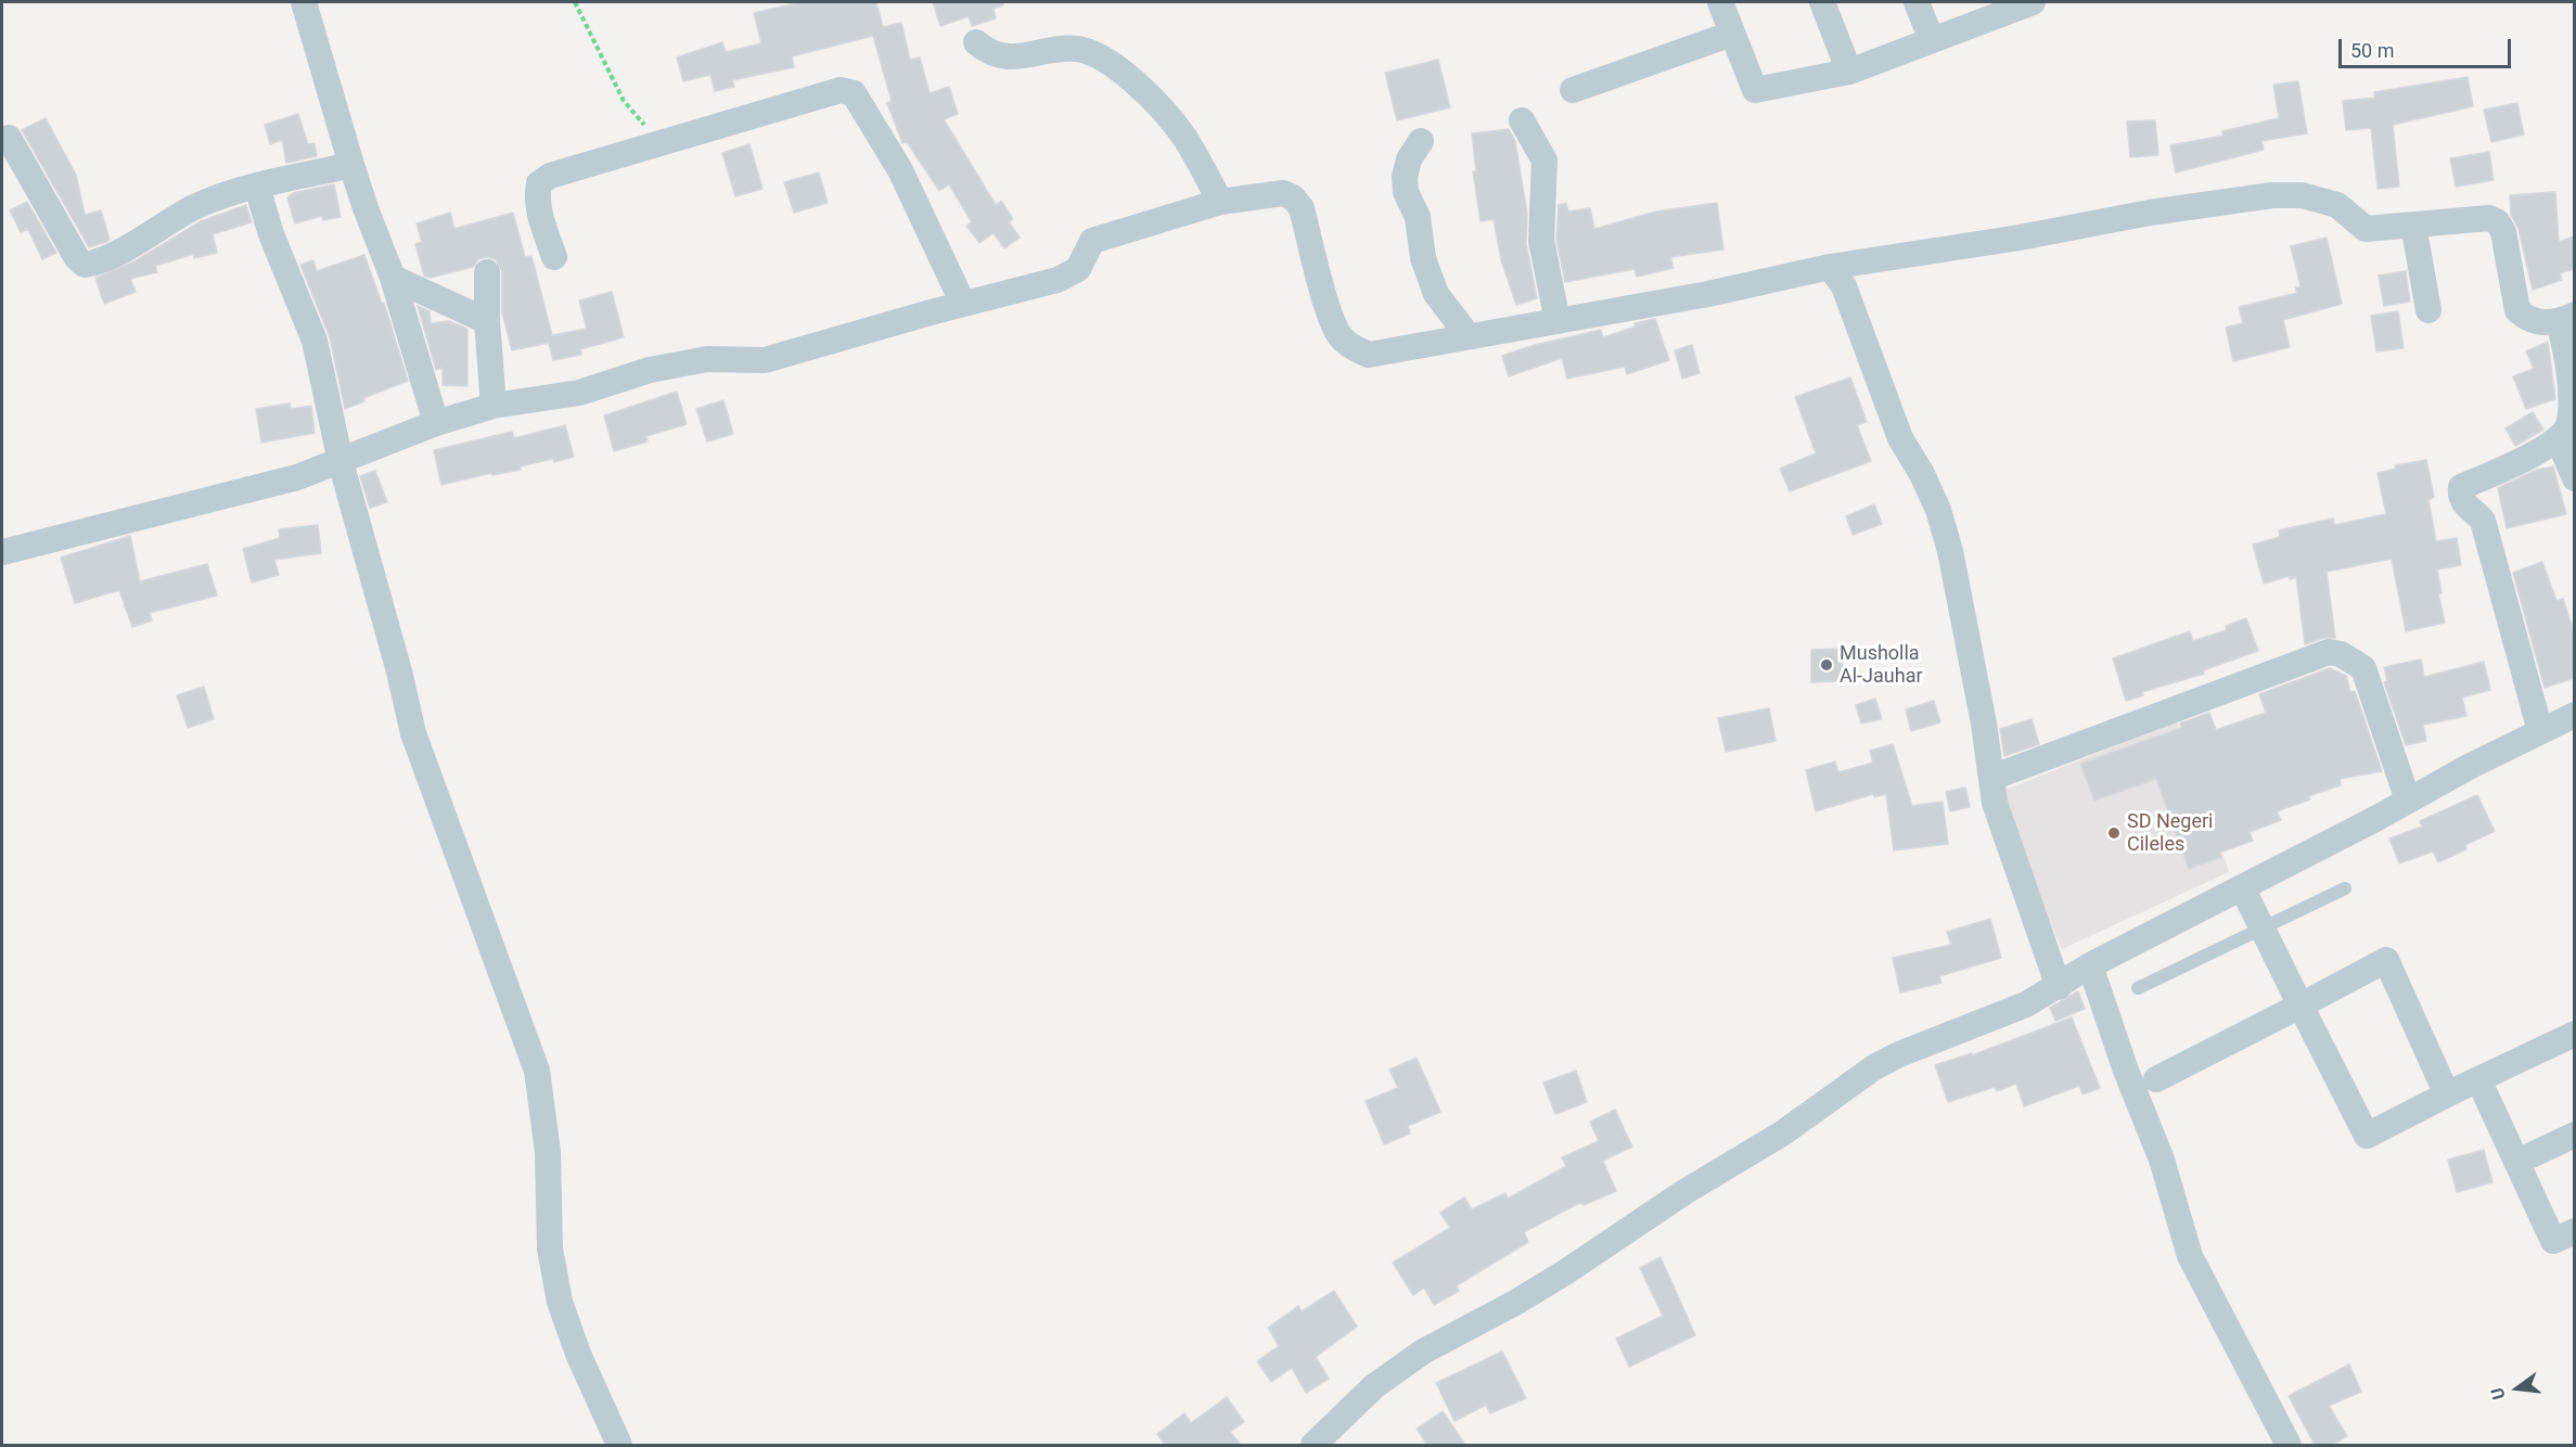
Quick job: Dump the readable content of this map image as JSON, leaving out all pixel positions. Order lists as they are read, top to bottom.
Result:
{
  "places": ["Musholla Al-Jauhar", "SD Negeri Cileles"],
  "scale_bar": "50 m",
  "north": "left"
}
